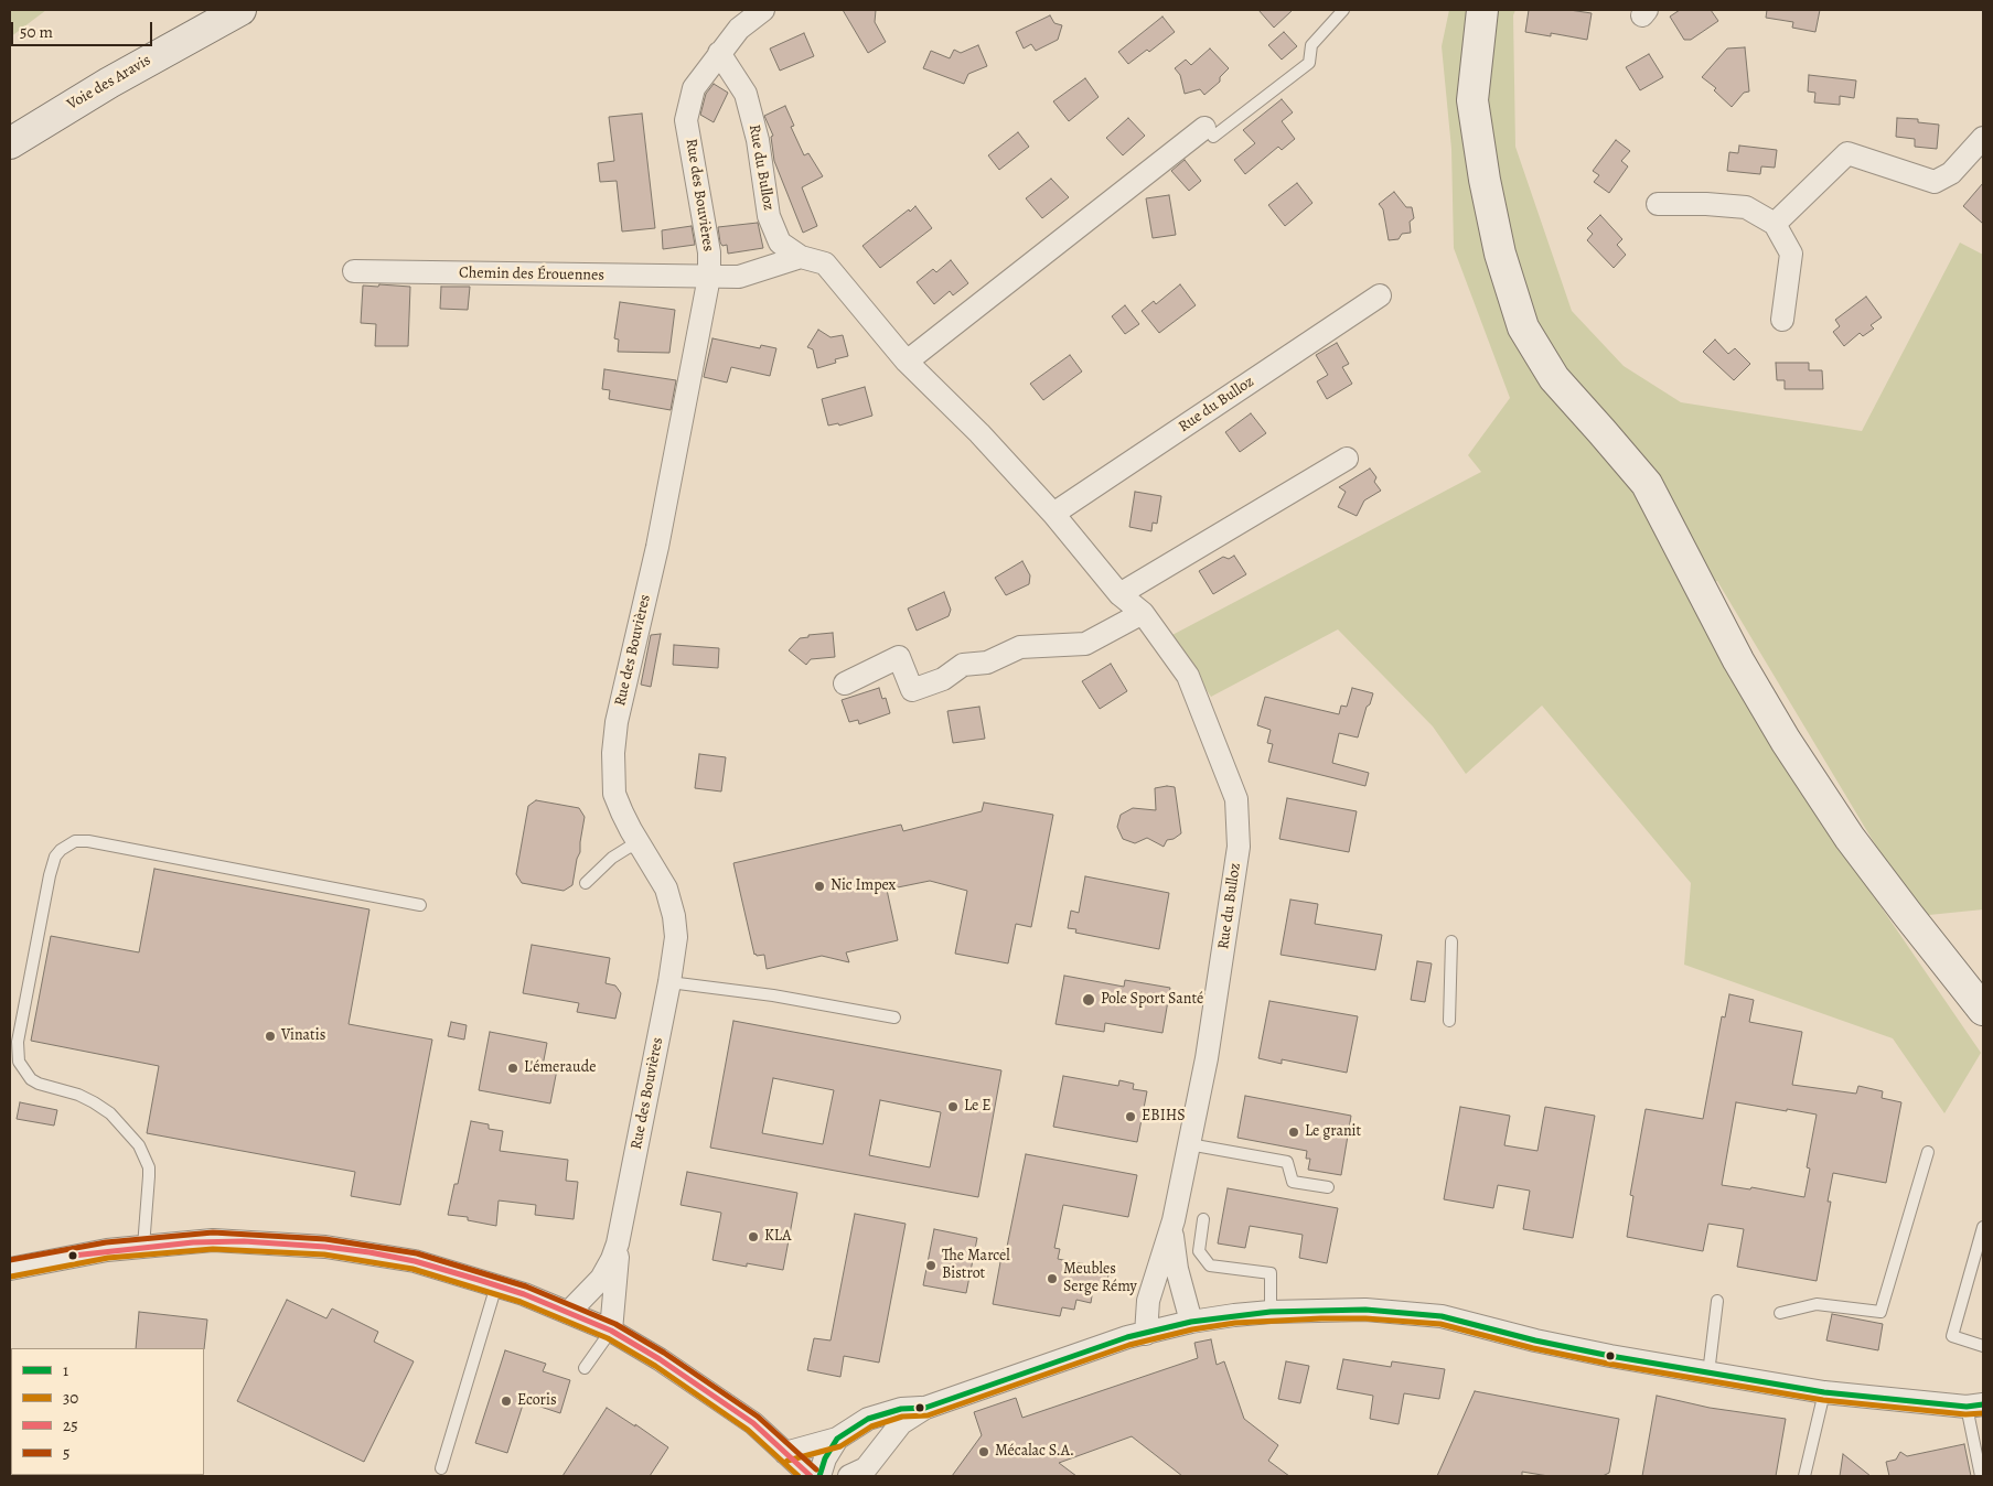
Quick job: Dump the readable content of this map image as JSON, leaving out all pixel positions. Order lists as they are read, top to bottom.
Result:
{
  "streets": {
    "highway": ["Voie des Aravis"],
    "street": ["Rue du Bulloz", "Rue des Bouvières", "Chemin des Érouennes"]
  },
  "crossings": [
    ["Rue du Bulloz", "Rue des Bouvières"],
    ["Rue du Bulloz", "Chemin des Érouennes"],
    ["Rue des Bouvières", "Chemin des Érouennes"]
  ],
  "places": [
    "Nic Impex",
    "Pole Sport Santé",
    "Vinatis",
    "L'émeraude",
    "Le E",
    "EBIHS",
    "Le granit",
    "KLA",
    "The Marcel Bistrot",
    "Meubles Serge Rémy",
    "Ecoris",
    "Mécalac S.A."
  ],
  "lines": [
    "transit line 5",
    "transit line 25",
    "transit line 30",
    "transit line 1"
  ],
  "legend": [
    "1",
    "30",
    "25",
    "5"
  ],
  "scale_bar": "50 m"
}
